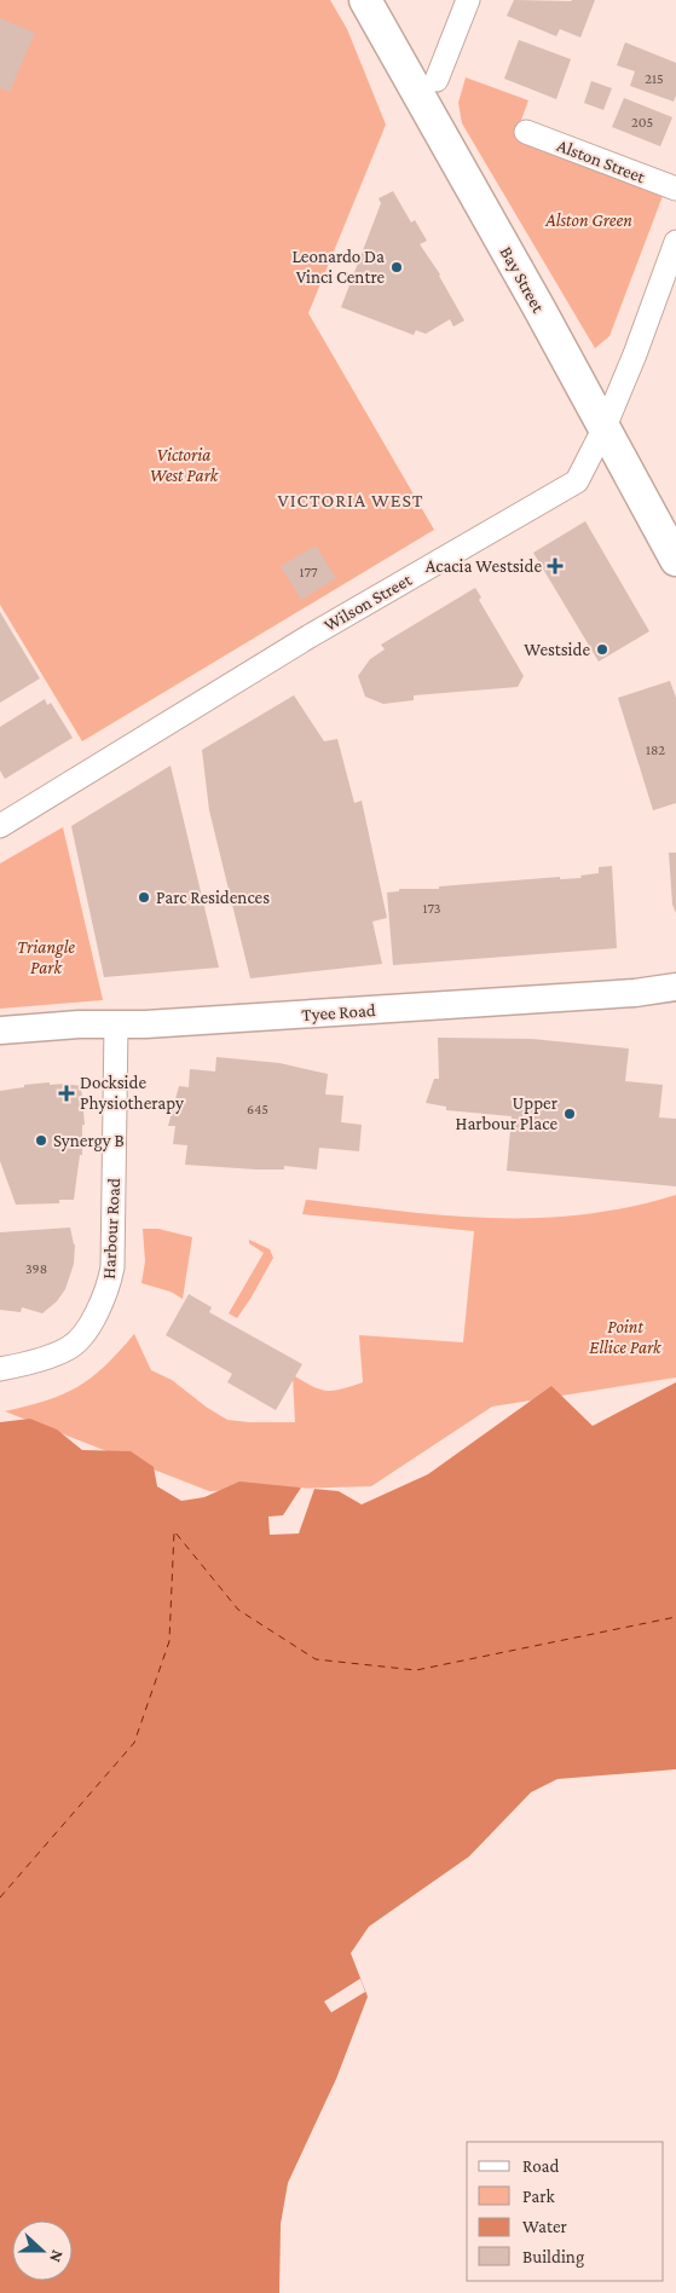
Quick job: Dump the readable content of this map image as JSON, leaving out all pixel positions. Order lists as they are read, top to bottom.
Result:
{
  "streets": {
    "main road": ["Bay Street"],
    "street": [
      "Alston Street",
      "Wilson Street",
      "Tyee Road",
      "Harbour Road"
    ]
  },
  "crossings": [
    ["Bay Street", "Wilson Street"],
    ["Tyee Road", "Harbour Road"]
  ],
  "districts": ["VICTORIA WEST"],
  "parks": [
    "Alston Green",
    "Victoria West Park",
    "Triangle Park",
    "Point Ellice Park"
  ],
  "places": {
    "other": [
      "Leonardo Da Vinci Centre",
      "Westside",
      "Parc Residences",
      "Upper Harbour Place",
      "Synergy B"
    ],
    "health": ["Acacia Westside", "Dockside Physiotherapy"]
  },
  "house_numbers": [
    "215",
    "205",
    "177",
    "182",
    "173",
    "645",
    "398"
  ],
  "legend": [
    "Road",
    "Park",
    "Water",
    "Building"
  ],
  "north": "right"
}
